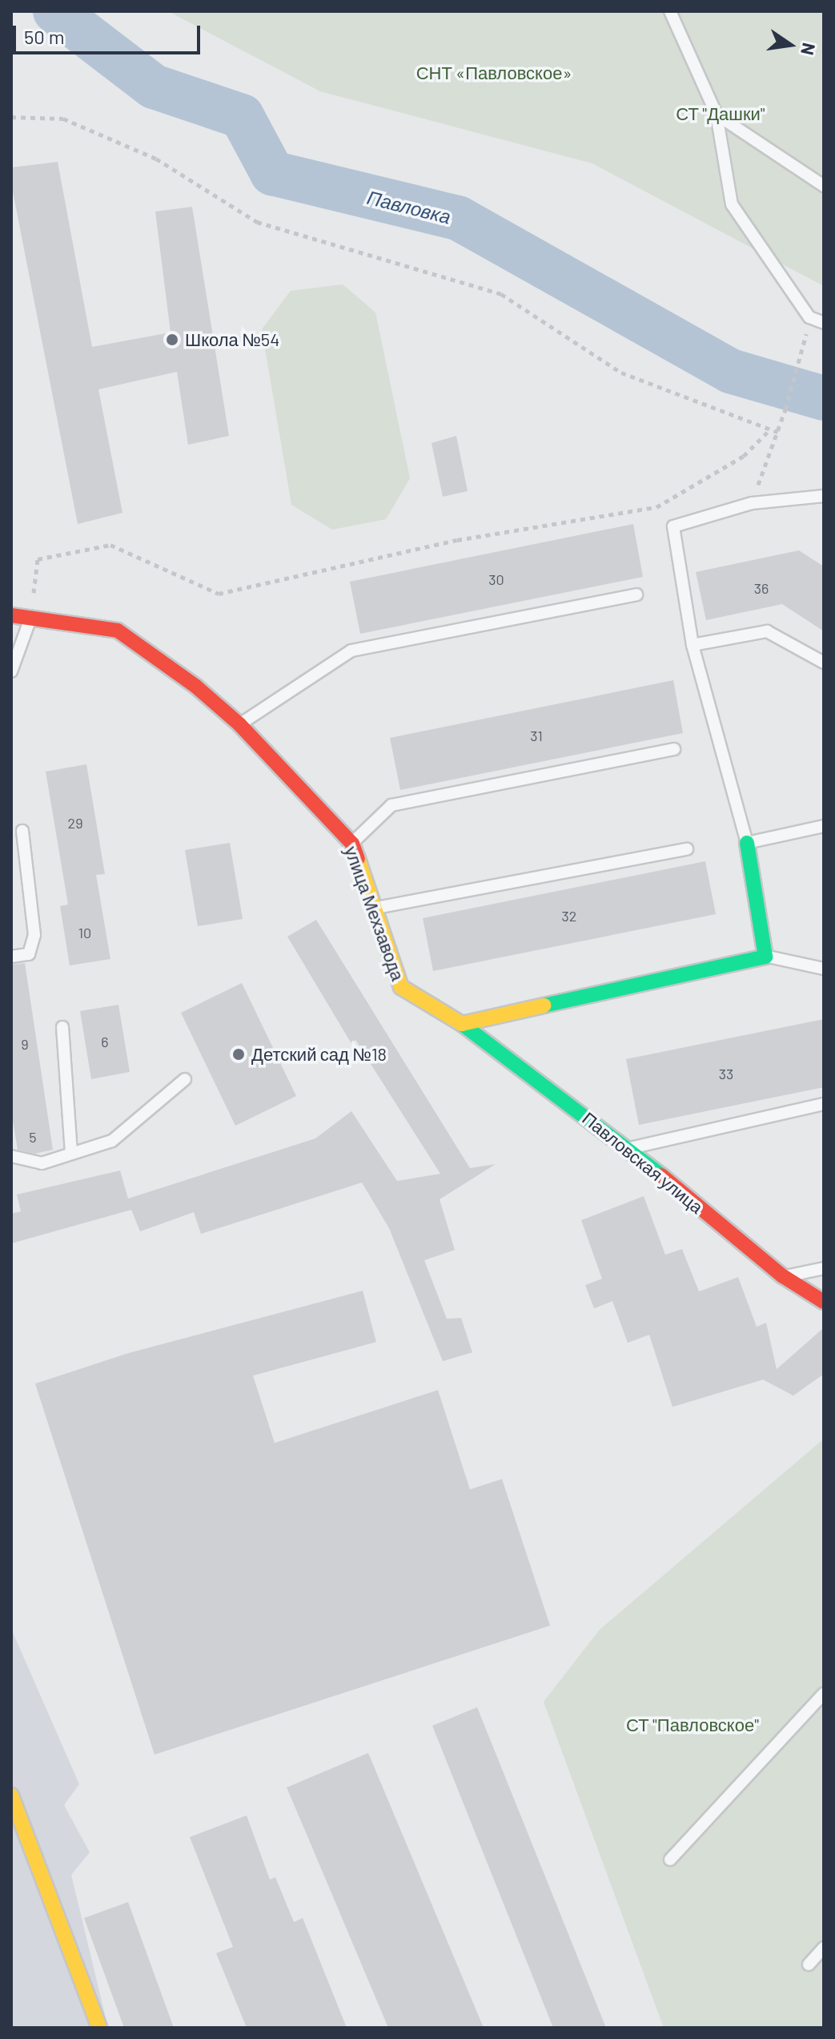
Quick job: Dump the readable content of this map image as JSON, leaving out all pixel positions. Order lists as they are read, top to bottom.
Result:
{
  "streets": {
    "street": ["улица Мехзавода", "Павловская улица"]
  },
  "crossings": [
    ["улица Мехзавода", "Павловская улица"]
  ],
  "water": ["Павловка"],
  "parks": ["СНТ «Павловское»", "СТ \"Дашки\"", "СТ \"Павловское\""],
  "places": ["Школа №54", "Детский сад №18"],
  "house_numbers": [
    "30",
    "36",
    "31",
    "29",
    "32",
    "10",
    "6",
    "9",
    "33",
    "5"
  ],
  "scale_bar": "50 m",
  "north": "right"
}
